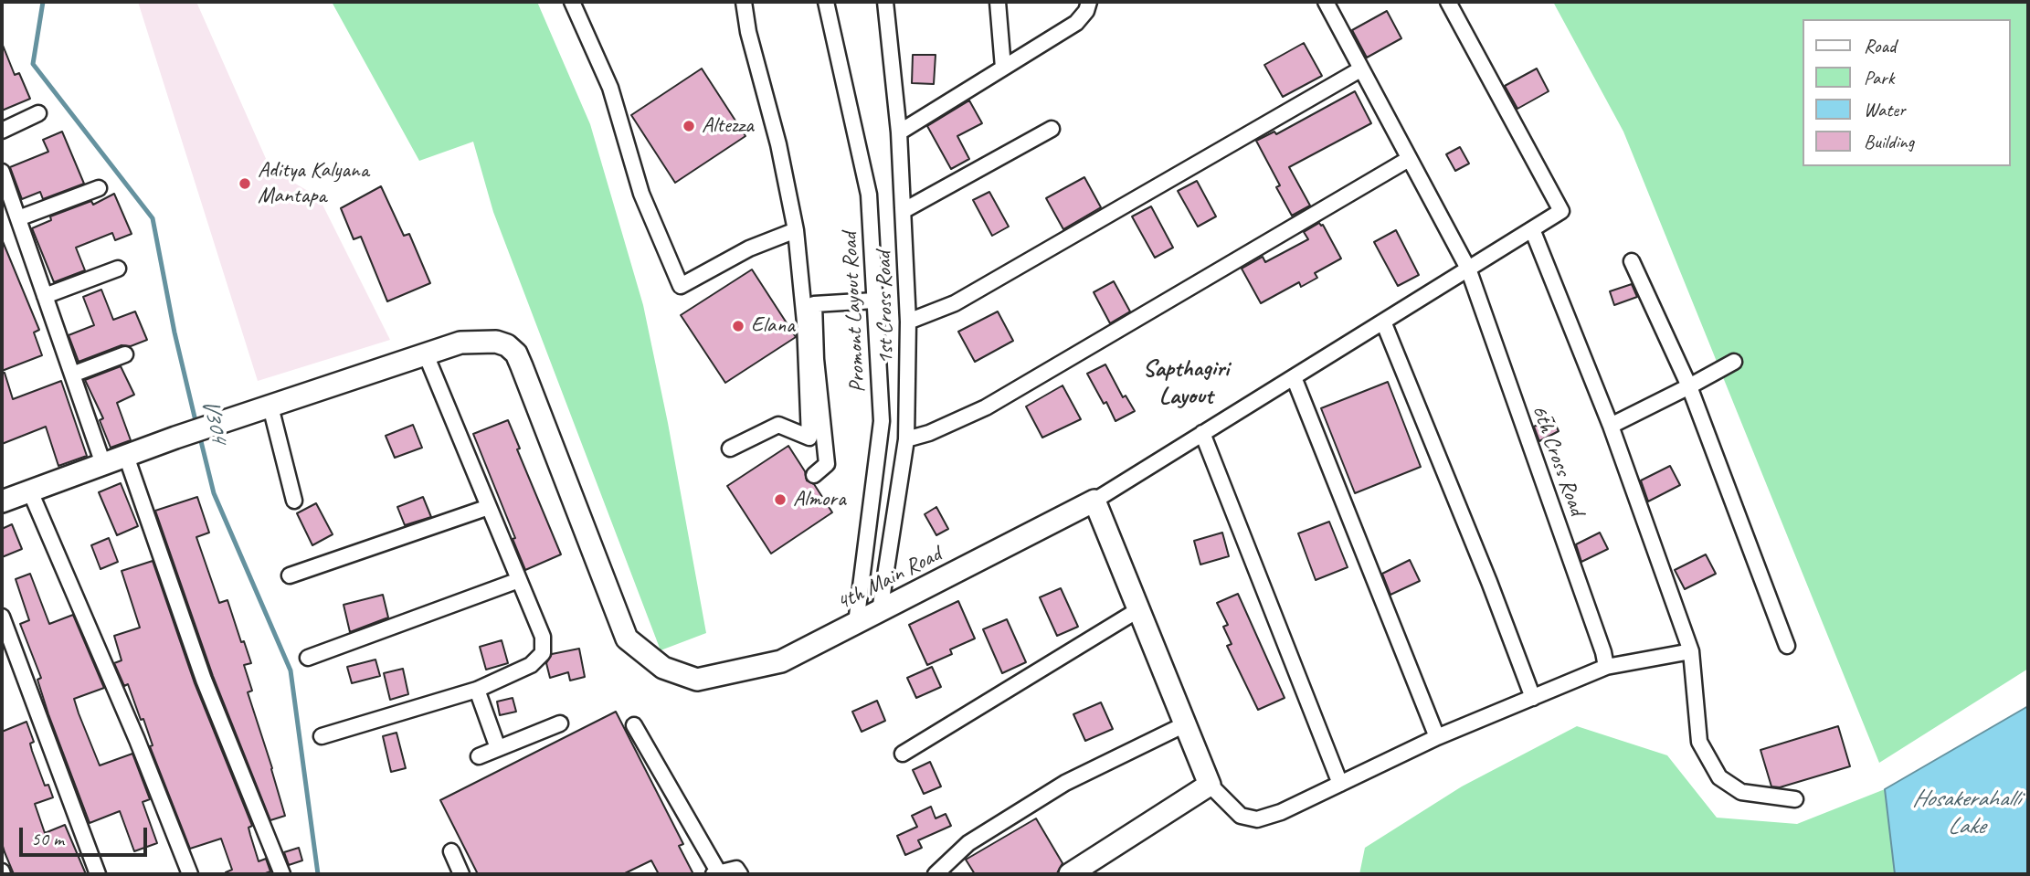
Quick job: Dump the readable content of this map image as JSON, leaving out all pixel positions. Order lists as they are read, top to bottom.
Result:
{
  "streets": {
    "street": [
      "1st Cross Road",
      "Promont Layout Road",
      "6th Cross Road",
      "4th Main Road"
    ]
  },
  "crossings": [
    ["1st Cross Road", "4th Main Road"],
    ["Promont Layout Road", "4th Main Road"]
  ],
  "districts": ["Sapthagiri Layout"],
  "water": ["V304", "Hosakerahalli Lake"],
  "places": [
    "Altezza",
    "Aditya Kalyana Mantapa",
    "Elana",
    "Almora"
  ],
  "legend": [
    "Road",
    "Park",
    "Water",
    "Building"
  ],
  "scale_bar": "50 m"
}
